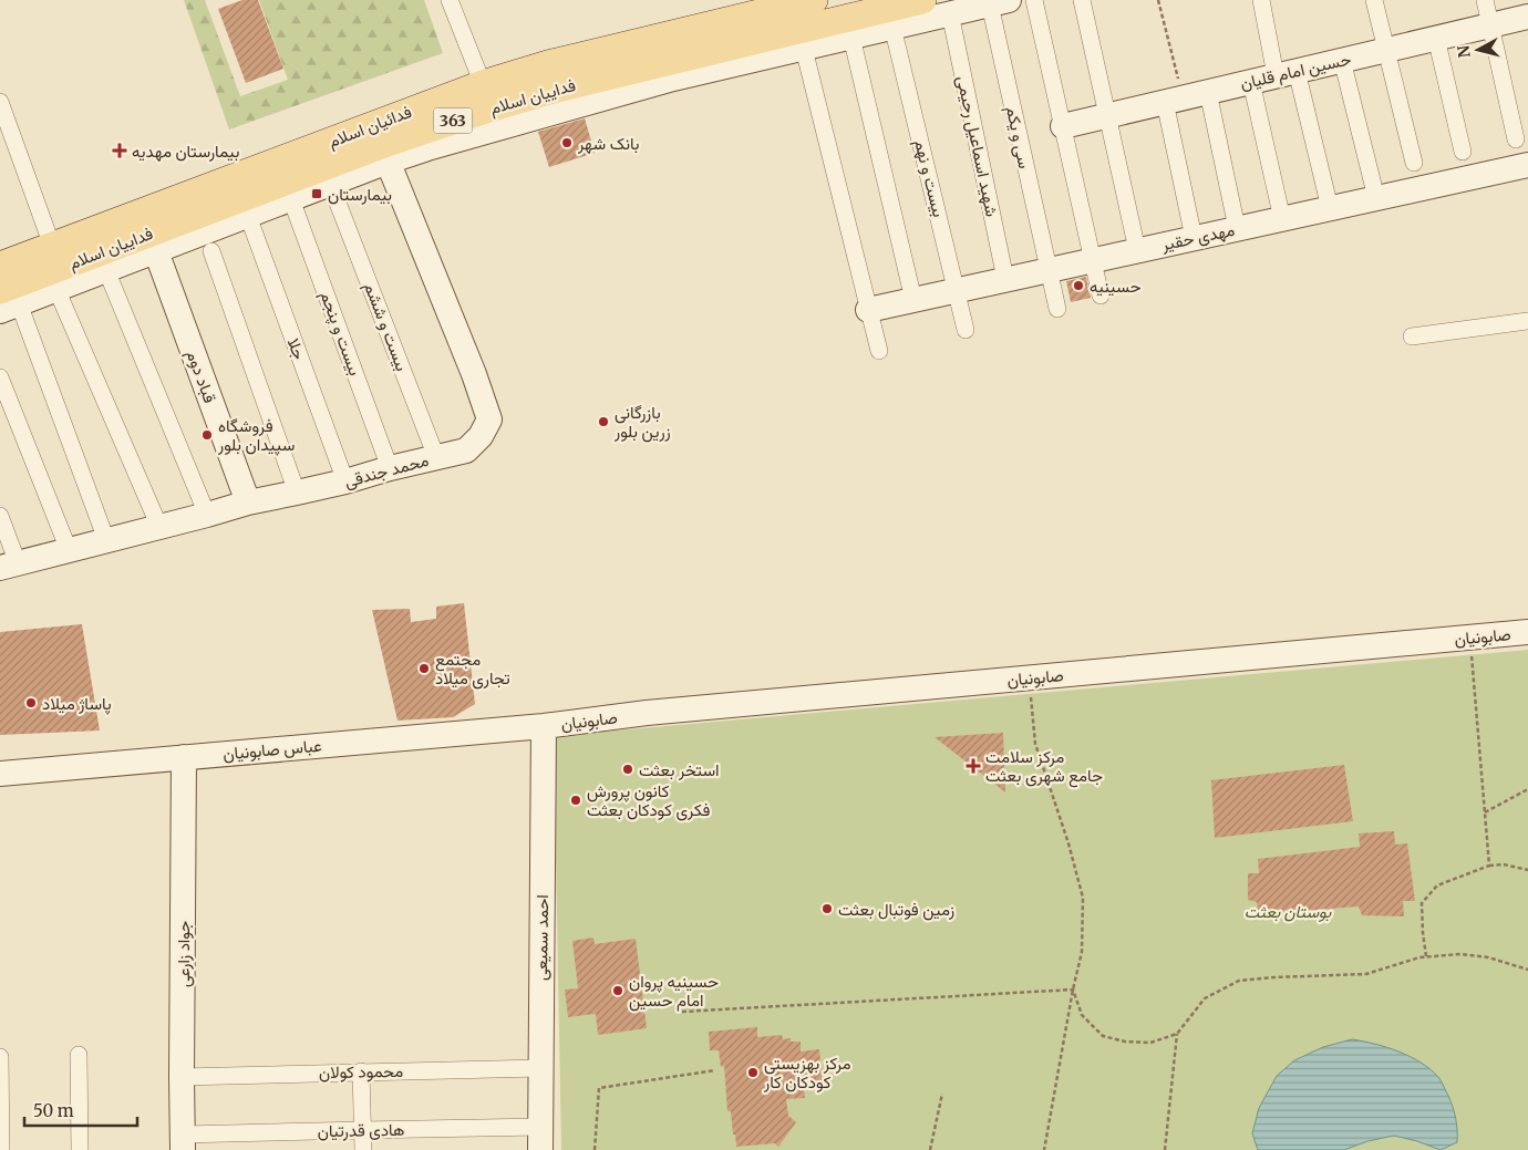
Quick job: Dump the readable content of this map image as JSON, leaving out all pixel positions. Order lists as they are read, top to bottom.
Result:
{
  "streets": {
    "main road": ["فداییان اسلام", "363", "فدائیان اسلام"],
    "street": [
      "حسین امام قلیان",
      "سی و یکم",
      "شهید اسماعیل رحیمی",
      "بیست و نهم",
      "مهدی حقیر",
      "بیست و ششم",
      "بیست و پنجم",
      "جلا",
      "قباد دوم",
      "محمد جندقی",
      "صابونیان",
      "عباس صابونیان",
      "احمد سمیعی",
      "جواد زارعی",
      "محمود کولان",
      "هادی قدرتیان"
    ]
  },
  "crossings": [
    ["فداییان اسلام", "محمد جندقی"],
    ["سی و یکم", "مهدی حقیر"],
    ["شهید اسماعیل رحیمی", "مهدی حقیر"],
    ["بیست و نهم", "مهدی حقیر"],
    ["بیست و ششم", "محمد جندقی"],
    ["بیست و پنجم", "محمد جندقی"],
    ["جلا", "محمد جندقی"],
    ["قباد دوم", "محمد جندقی"],
    ["صابونیان", "عباس صابونیان"],
    ["صابونیان", "احمد سمیعی"],
    ["عباس صابونیان", "احمد سمیعی"],
    ["عباس صابونیان", "جواد زارعی"],
    ["احمد سمیعی", "محمود کولان"],
    ["احمد سمیعی", "هادی قدرتیان"],
    ["جواد زارعی", "محمود کولان"],
    ["جواد زارعی", "هادی قدرتیان"]
  ],
  "parks": ["بوستان بعثت"],
  "places": {
    "other": [
      "بانک شهر",
      "حسینیه",
      "بازرگانی زرین بلور",
      "فروشگاه سپیدان بلور",
      "مجتمع تجاری میلاد",
      "پاساژ میلاد",
      "استخر بعثت",
      "کانون پرورش فکری کودکان بعثت",
      "زمین فوتبال بعثت",
      "حسینیه پروان امام حسین",
      "مرکز بهزیستی کودکان کار"
    ],
    "health": ["بیمارستان مهدیه", "مرکز سلامت جامع شهری بعثت"],
    "transit": ["بیمارستان"]
  },
  "scale_bar": "50 m",
  "north": "left"
}
